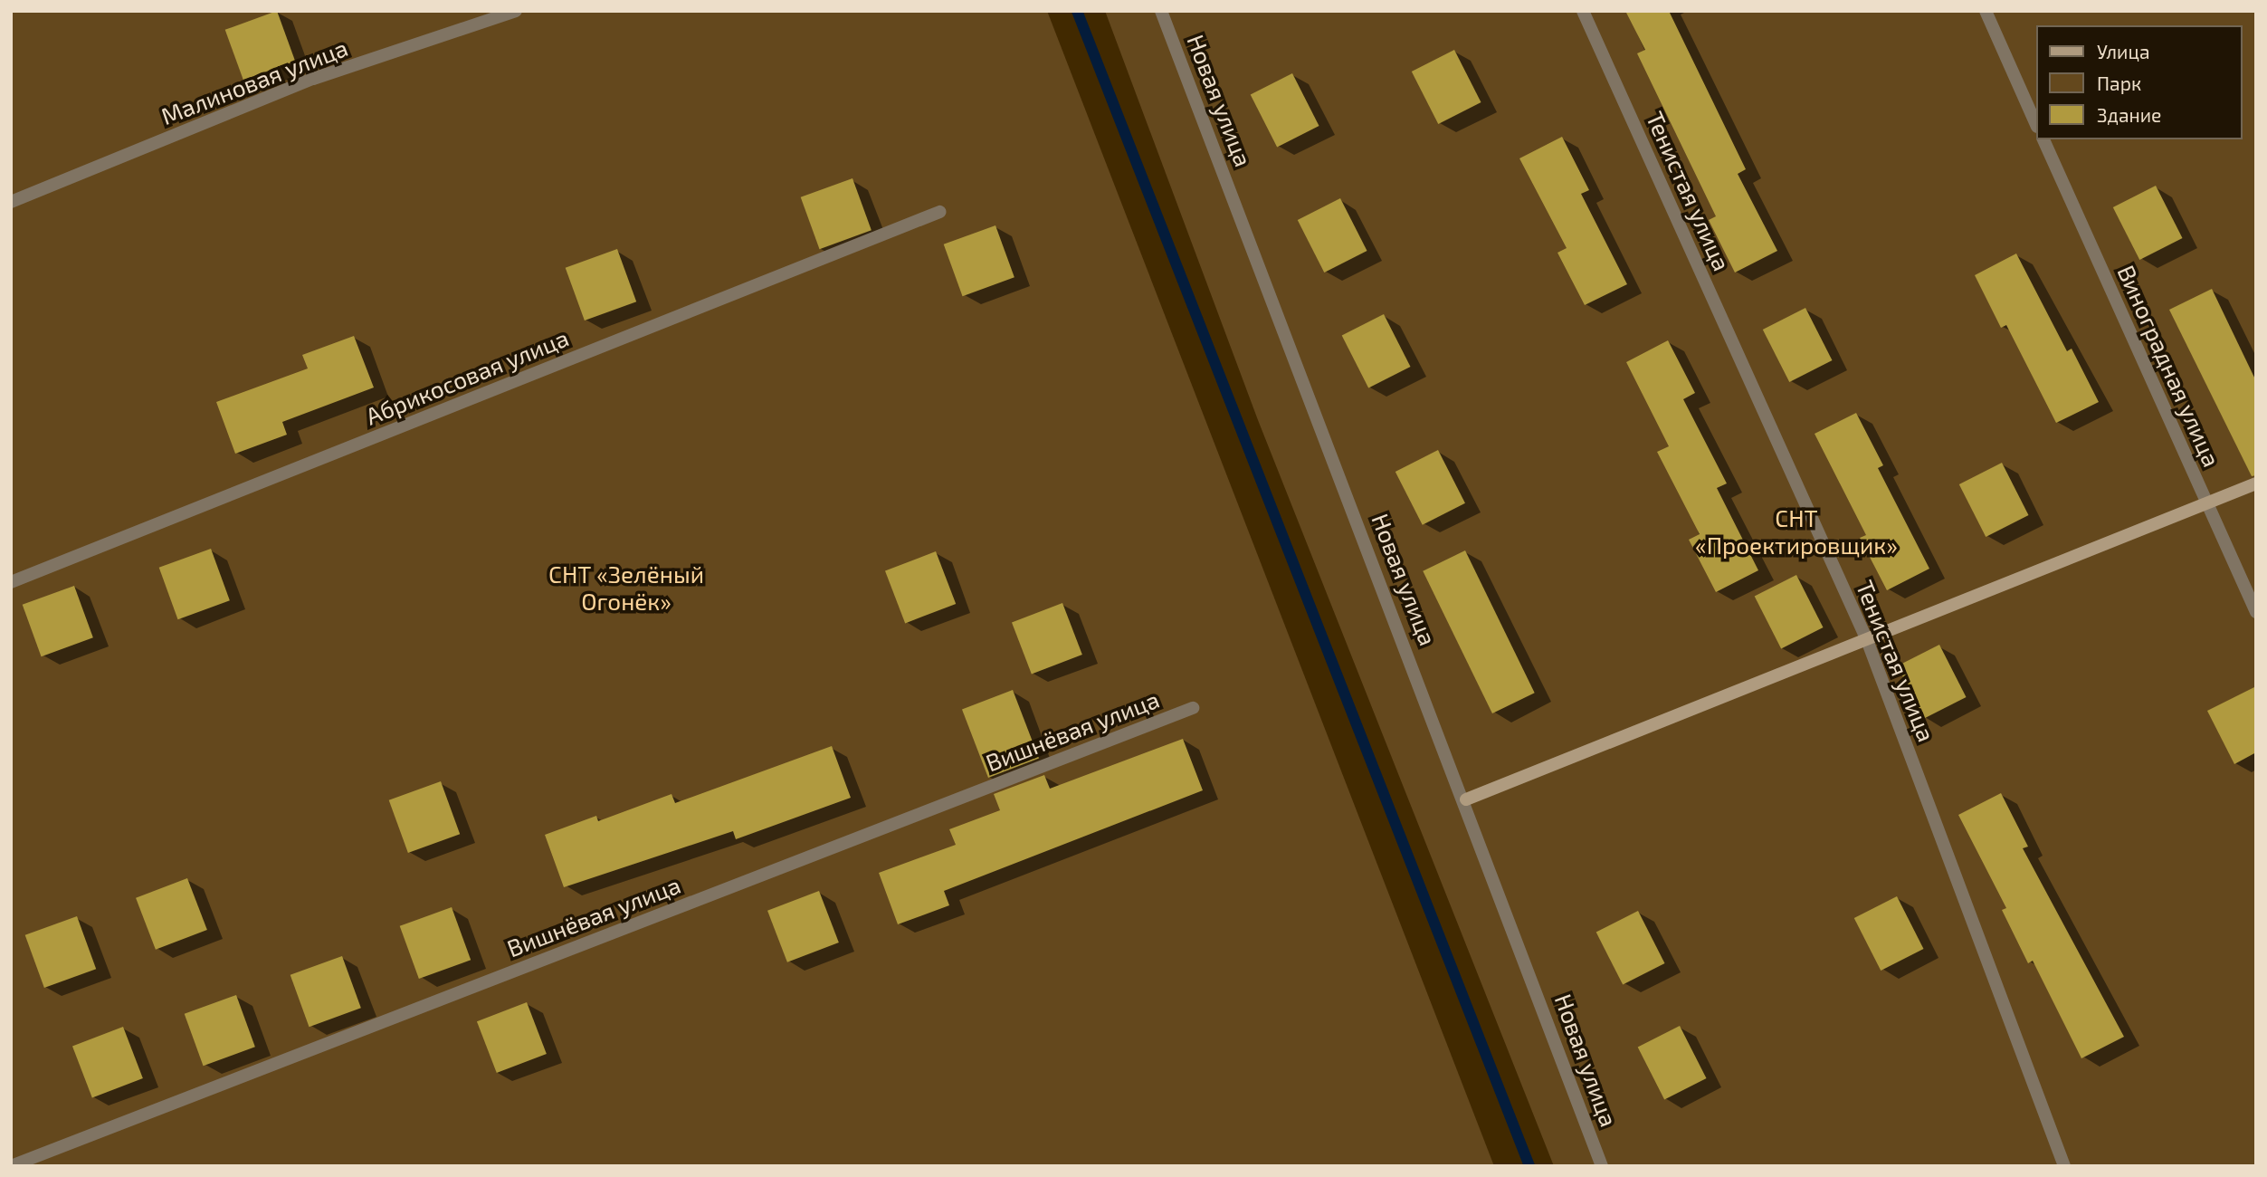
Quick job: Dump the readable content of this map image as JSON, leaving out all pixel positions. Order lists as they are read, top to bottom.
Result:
{
  "streets": {
    "street": [
      "Малиновая улица",
      "Новая улица",
      "Тенистая улица",
      "Виноградная улица",
      "Абрикосовая улица",
      "Вишнёвая улица"
    ]
  },
  "parks": ["СНТ «Проектировщик»", "СНТ «Зелёный Огонёк»"],
  "legend": ["Улица", "Парк", "Здание"]
}
